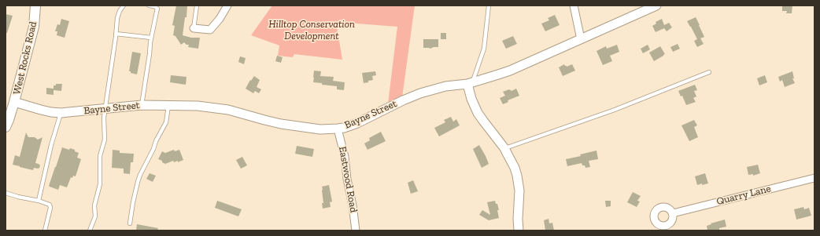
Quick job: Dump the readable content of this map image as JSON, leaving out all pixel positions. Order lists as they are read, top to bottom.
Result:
{
  "streets": {
    "main road": ["West Rocks Road"],
    "street": ["Bayne Street", "Eastwood Road", "Quarry Lane"]
  },
  "crossings": [
    ["West Rocks Road", "Bayne Street"],
    ["Bayne Street", "Eastwood Road"]
  ],
  "parks": ["Hilltop Conservation Development"]
}
